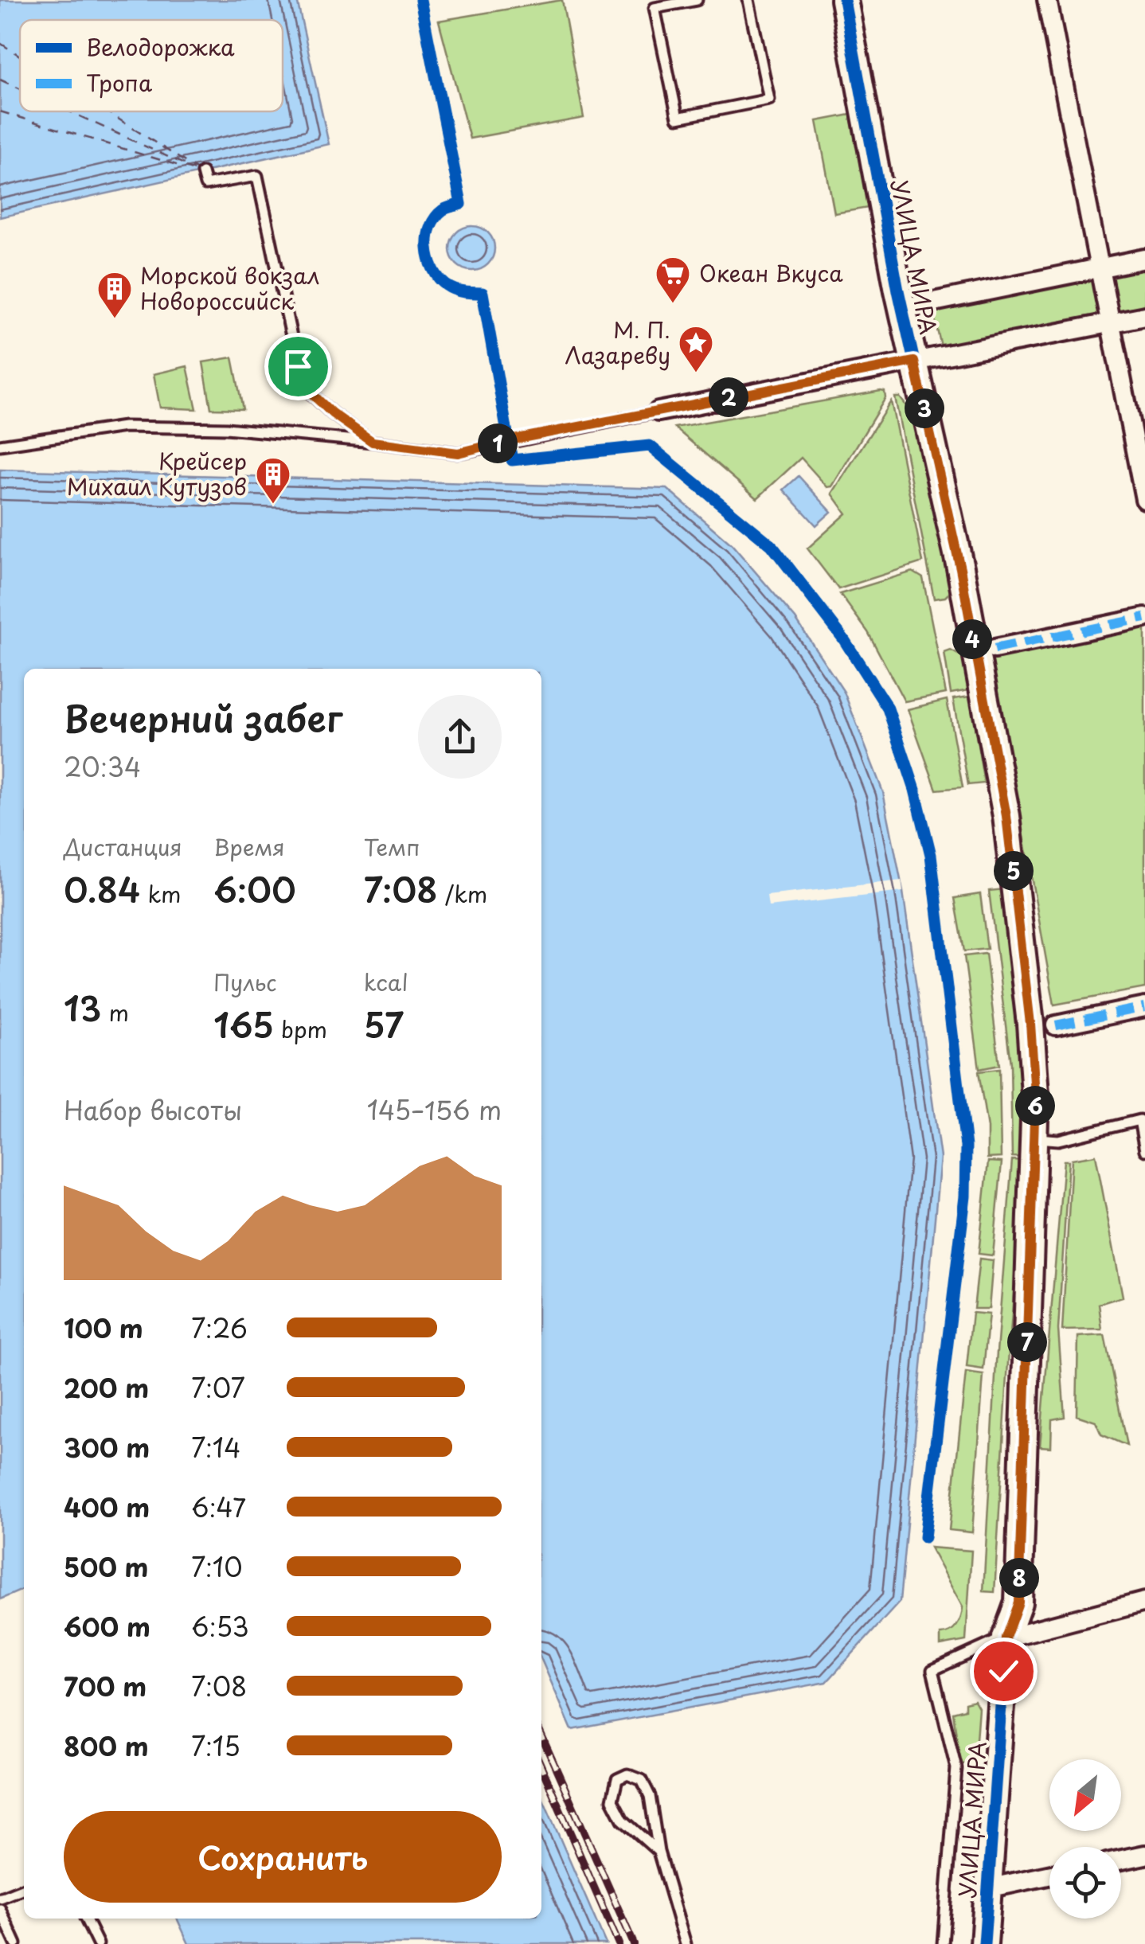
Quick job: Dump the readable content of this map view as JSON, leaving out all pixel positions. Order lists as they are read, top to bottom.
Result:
{
  "streets": {
    "street": ["УЛИЦА МИРА"]
  },
  "places": {
    "supermarket": ["Океан Вкуса"],
    "building": ["Морской вокзал Новороссийск", "Крейсер Михаил Кутузов"],
    "place": ["М. П. Лазареву"]
  },
  "legend": ["Велодорожка", "Тропа"],
  "north": "bottom left",
  "page": {
    "pins": [
      "2",
      "3",
      "1",
      "4",
      "5",
      "6",
      "7",
      "8"
    ],
    "heading": ["Вечерний забег", "20:34"],
    "stats": [
      ["Дистанция", "0.84 km"],
      ["Время", "6:00"],
      ["Темп", "7:08 /km"],
      ["13 m"],
      ["Пульс", "165 bpm"],
      ["kcal", "57"]
    ],
    "chart": ["Набор высоты", "145–156 m"],
    "list": [
      {
        "name": "100 m",
        "note": "7:26"
      },
      {
        "name": "200 m",
        "note": "7:07"
      },
      {
        "name": "300 m",
        "note": "7:14"
      },
      {
        "name": "400 m",
        "note": "6:47"
      },
      {
        "name": "500 m",
        "note": "7:10"
      },
      {
        "name": "600 m",
        "note": "6:53"
      },
      {
        "name": "700 m",
        "note": "7:08"
      },
      {
        "name": "800 m",
        "note": "7:15"
      }
    ],
    "buttons": "Сохранить"
  }
}
